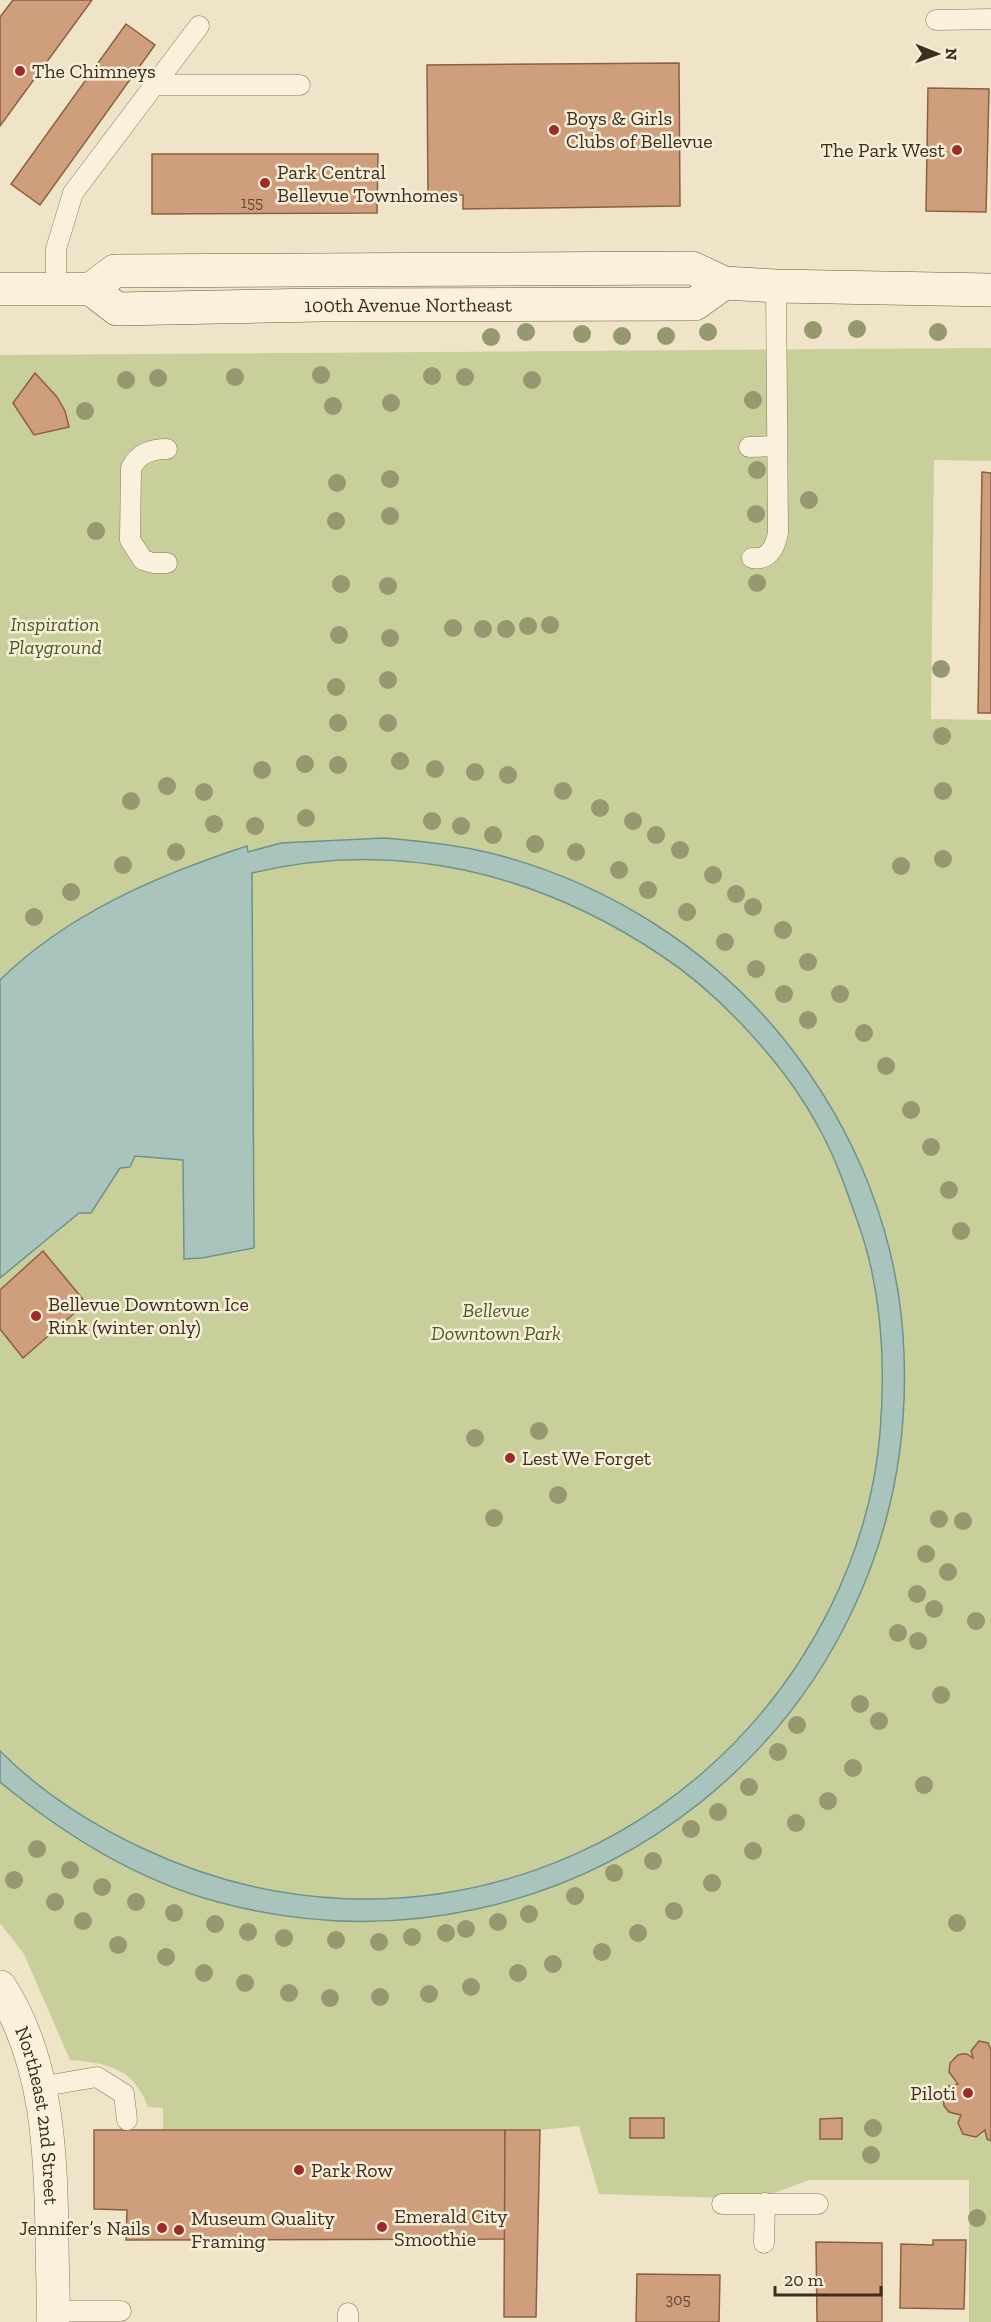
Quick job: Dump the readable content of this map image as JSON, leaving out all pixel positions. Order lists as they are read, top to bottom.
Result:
{
  "streets": {
    "main road": ["100th Avenue Northeast", "Northeast 2nd Street"]
  },
  "parks": ["Inspiration Playground", "Bellevue Downtown Park"],
  "places": [
    "The Chimneys",
    "Boys & Girls Clubs of Bellevue",
    "The Park West",
    "Park Central Bellevue Townhomes",
    "Bellevue Downtown Ice Rink (winter only)",
    "Lest We Forget",
    "Piloti",
    "Park Row",
    "Emerald City Smoothie",
    "Jennifer’s Nails",
    "Museum Quality Framing"
  ],
  "house_numbers": ["155", "305"],
  "scale_bar": "20 m",
  "north": "right"
}
